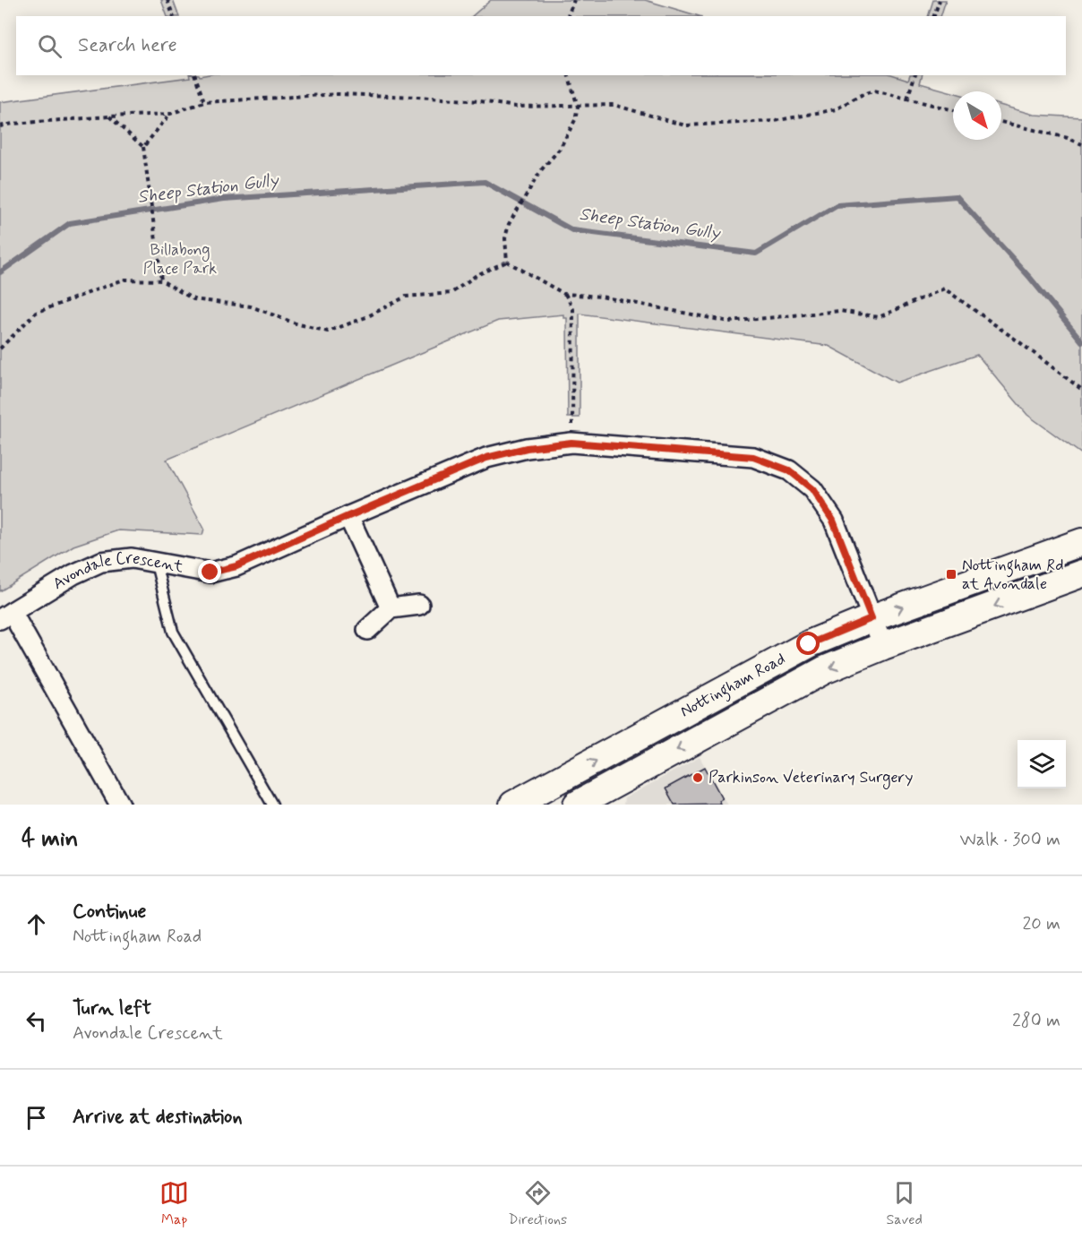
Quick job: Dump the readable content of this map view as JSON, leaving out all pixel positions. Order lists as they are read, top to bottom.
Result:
{
  "streets": {
    "street": ["Avondale Crescent", "Nottingham Road"]
  },
  "crossings": [
    ["Avondale Crescent", "Nottingham Road"]
  ],
  "water": ["Sheep Station Gully"],
  "parks": ["Billabong Place Park"],
  "places": {
    "transit": ["Nottingham Rd at Avondale"],
    "other": ["Parkinson Veterinary Surgery"]
  },
  "north": "bottom right",
  "page": {
    "search": "Search here",
    "heading": ["4 min", "Walk · 300 m"],
    "list": [
      ["Continue", "Nottingham Road", "20 m"],
      ["Turn left", "Avondale Crescent", "280 m"],
      "Arrive at destination"
    ],
    "nav": ["Map", "Directions", "Saved"]
  }
}
